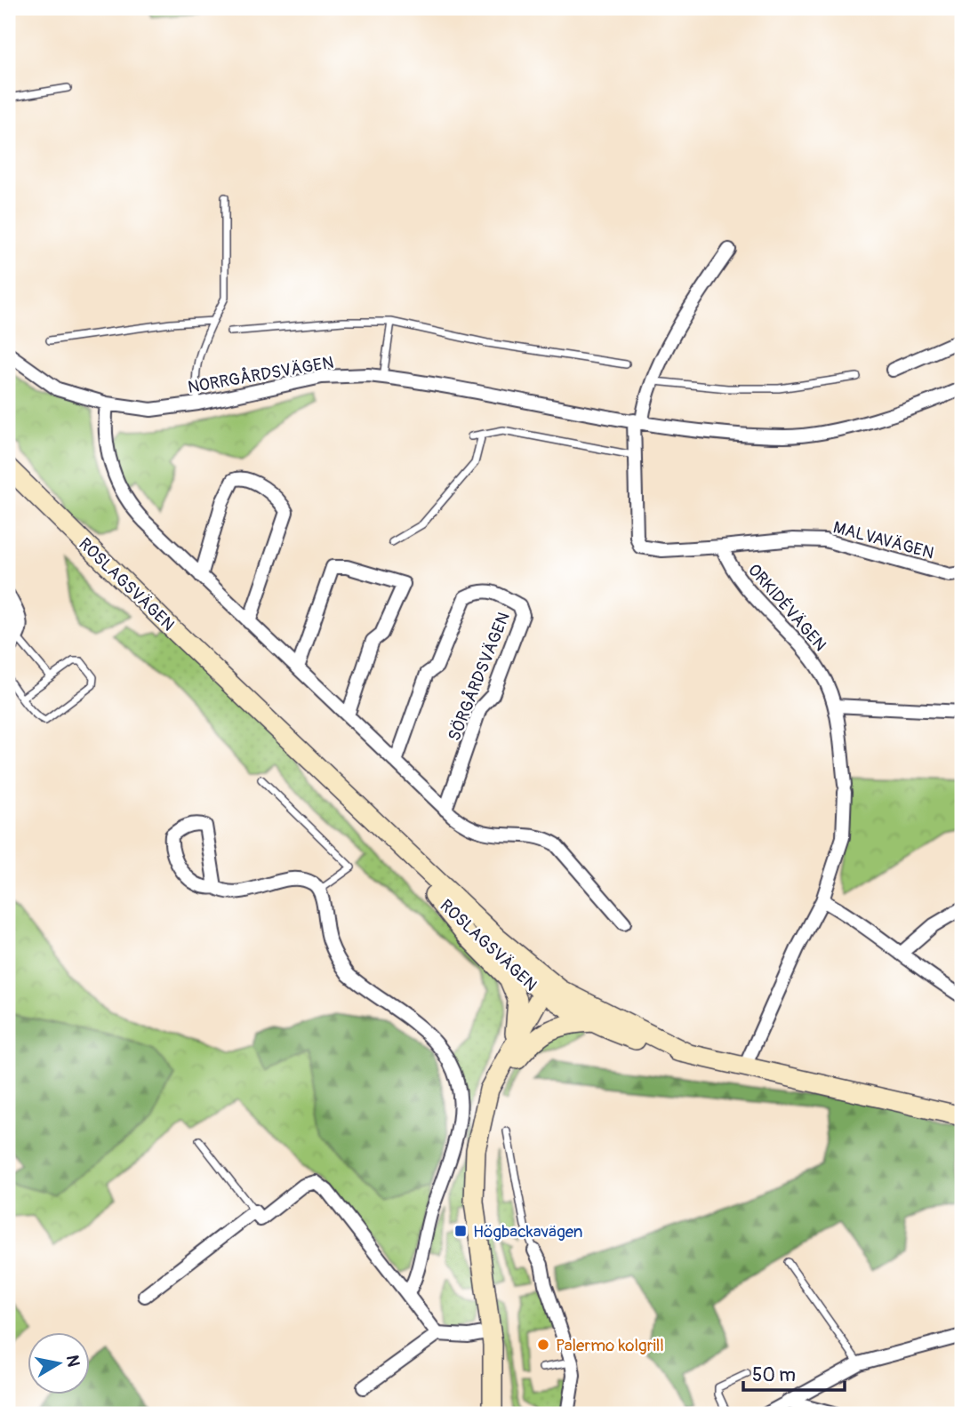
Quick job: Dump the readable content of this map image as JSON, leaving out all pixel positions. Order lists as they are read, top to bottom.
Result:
{
  "streets": {
    "main road": ["ROSLAGSVÄGEN"],
    "street": [
      "NORRGÅRDSVÄGEN",
      "MALVAVÄGEN",
      "ORKIDÉVÄGEN",
      "SÖRGÅRDSVÄGEN"
    ]
  },
  "crossings": [
    ["MALVAVÄGEN", "ORKIDÉVÄGEN"],
    ["ROSLAGSVÄGEN", "ORKIDÉVÄGEN"]
  ],
  "places": {
    "transit": ["Högbackavägen"],
    "other": ["Palermo kolgrill"]
  },
  "scale_bar": "50 m",
  "north": "right"
}
